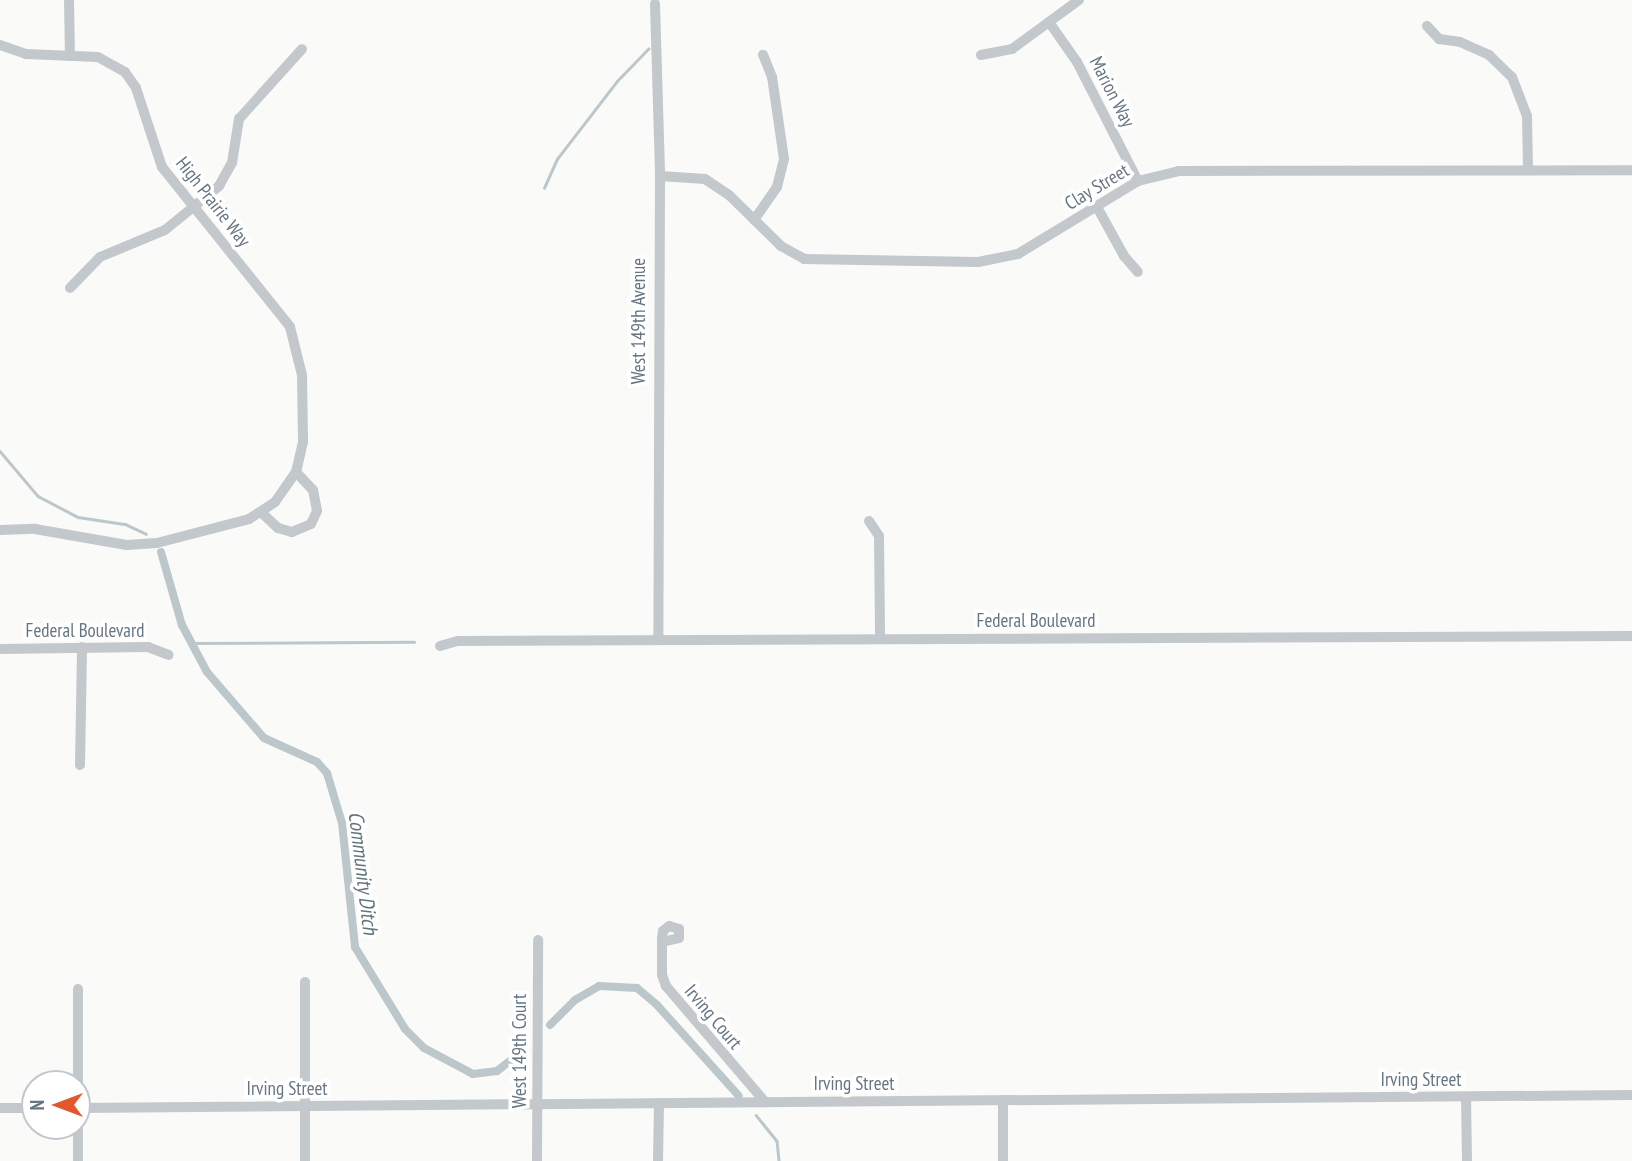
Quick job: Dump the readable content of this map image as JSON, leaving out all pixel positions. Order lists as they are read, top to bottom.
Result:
{
  "streets": {
    "street": [
      "Marion Way",
      "Clay Street",
      "High Prairie Way",
      "West 149th Avenue",
      "Federal Boulevard",
      "Irving Court",
      "West 149th Court",
      "Irving Street"
    ]
  },
  "crossings": [
    ["Marion Way", "Clay Street"],
    ["Clay Street", "West 149th Avenue"],
    ["West 149th Avenue", "Federal Boulevard"],
    ["Irving Court", "Irving Street"],
    ["West 149th Court", "Irving Street"]
  ],
  "water": ["Community Ditch"],
  "north": "left"
}
